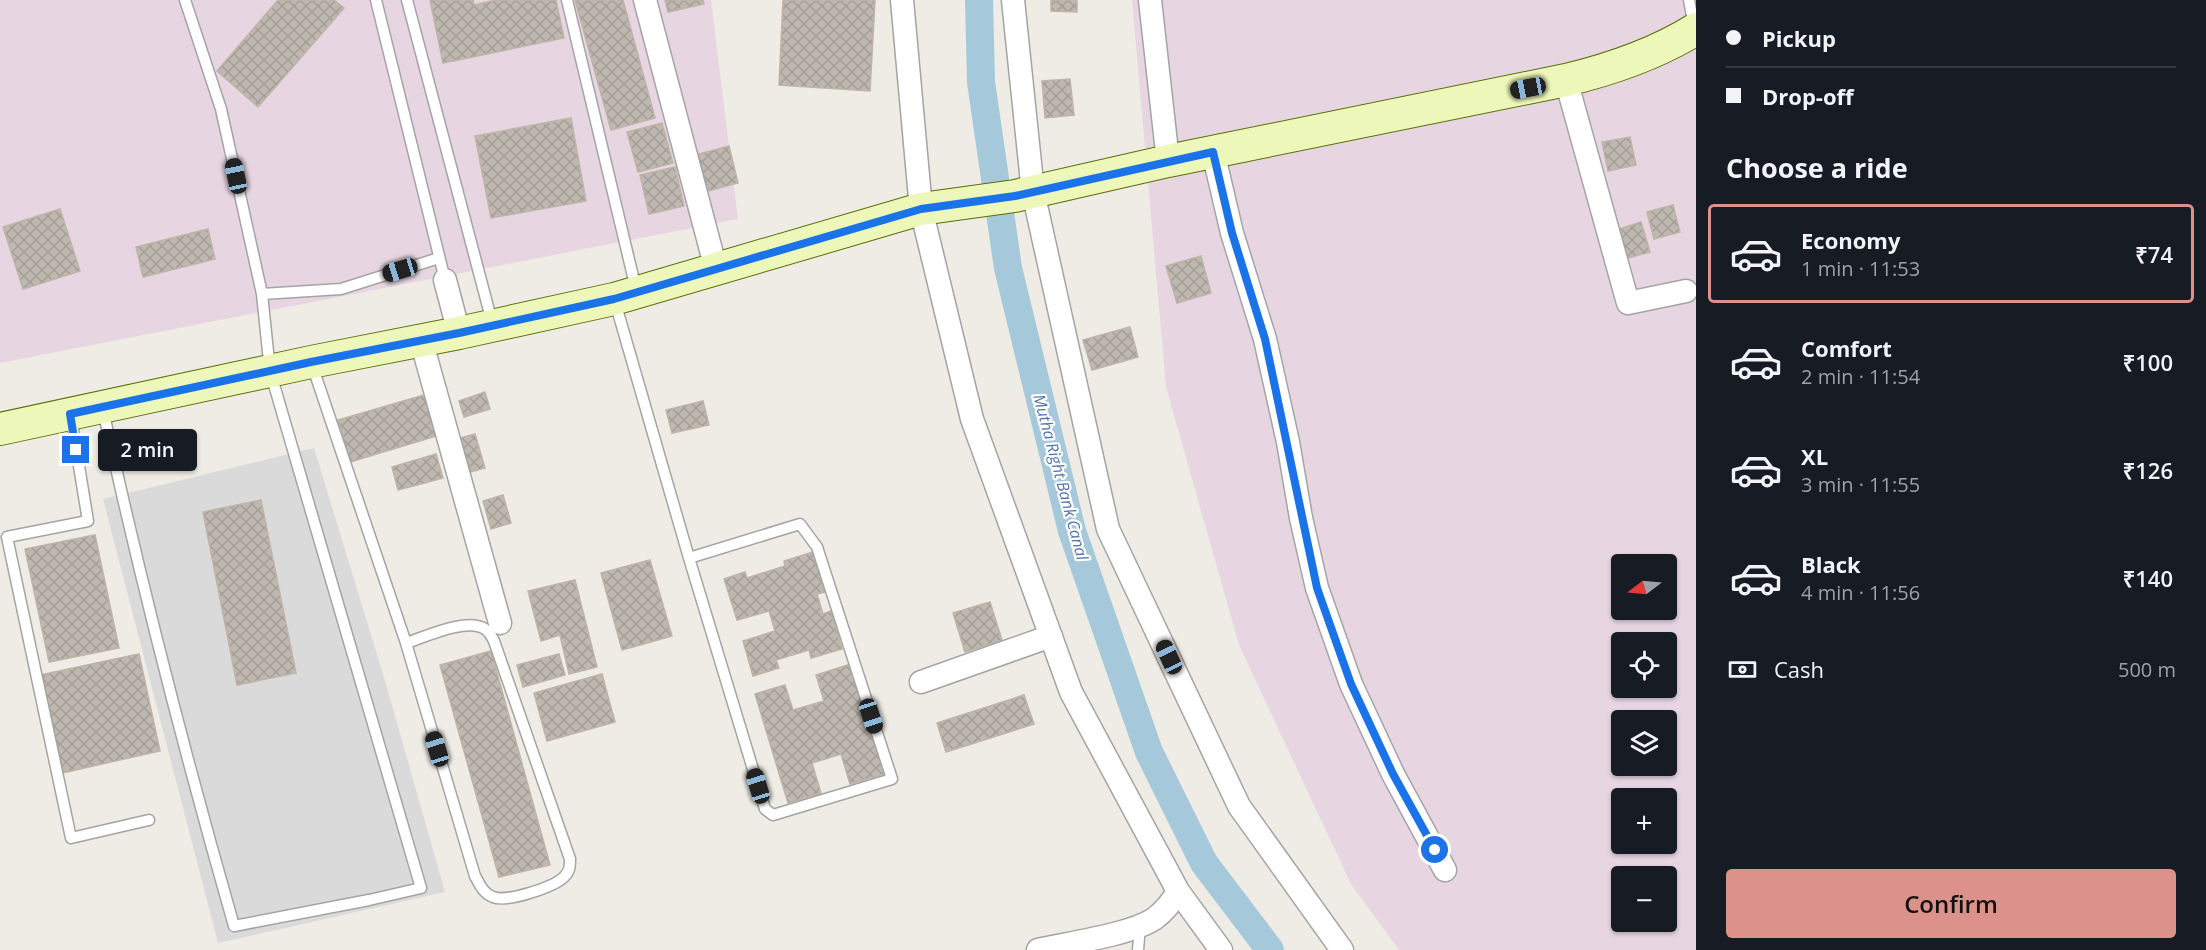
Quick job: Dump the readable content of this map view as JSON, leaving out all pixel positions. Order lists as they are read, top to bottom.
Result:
{
  "water": ["Mutha Right Bank Canal"],
  "north": "left",
  "page": {
    "banner": ["Pickup", "Drop-off"],
    "heading": "Choose a ride",
    "list": [
      {
        "name": "Economy",
        "note": "1 min · 11:53",
        "value": "₹74"
      },
      {
        "name": "Comfort",
        "note": "2 min · 11:54",
        "value": "₹100"
      },
      {
        "name": "XL",
        "note": "3 min · 11:55",
        "value": "₹126"
      },
      {
        "name": "Black",
        "note": "4 min · 11:56",
        "value": "₹140"
      }
    ],
    "bubble": "2 min",
    "map_buttons": ["+", "−"],
    "pay": ["Cash", "500 m"],
    "buttons": "Confirm"
  }
}
